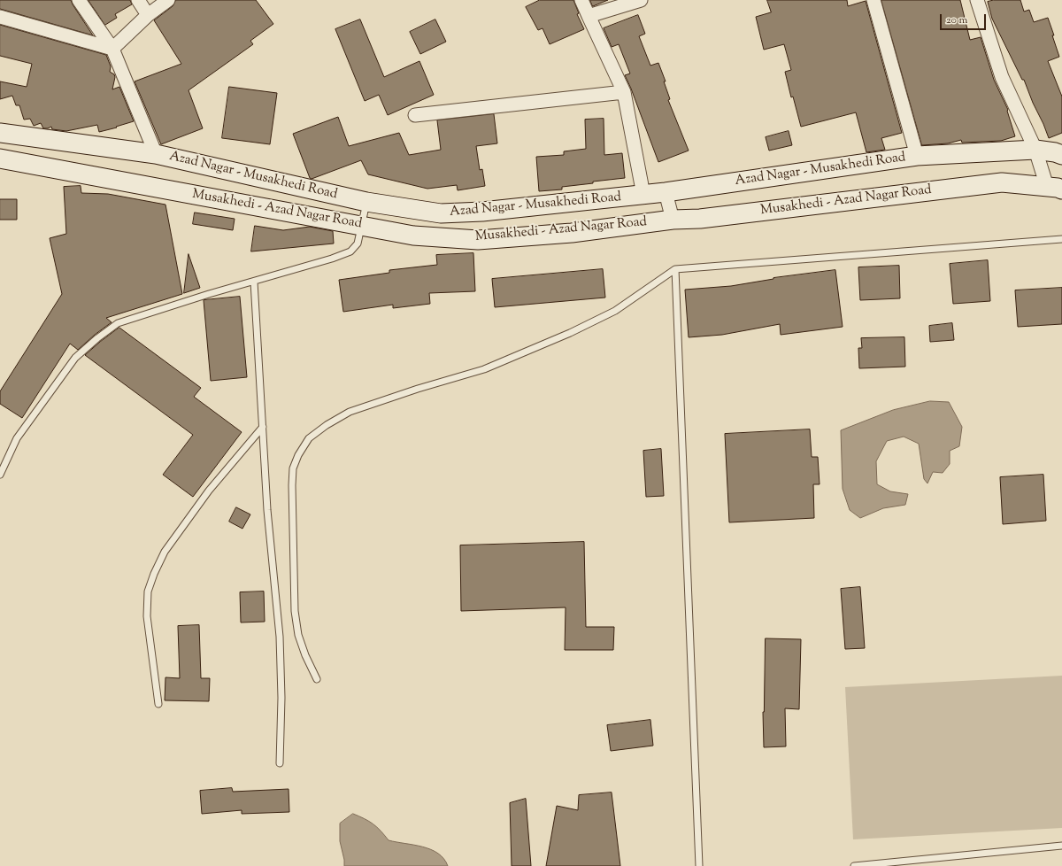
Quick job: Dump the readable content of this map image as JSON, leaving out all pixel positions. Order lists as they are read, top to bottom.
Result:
{
  "streets": {
    "main road": ["Azad Nagar - Musakhedi Road", "Musakhedi - Azad Nagar Road"]
  },
  "scale_bar": "20 m"
}
